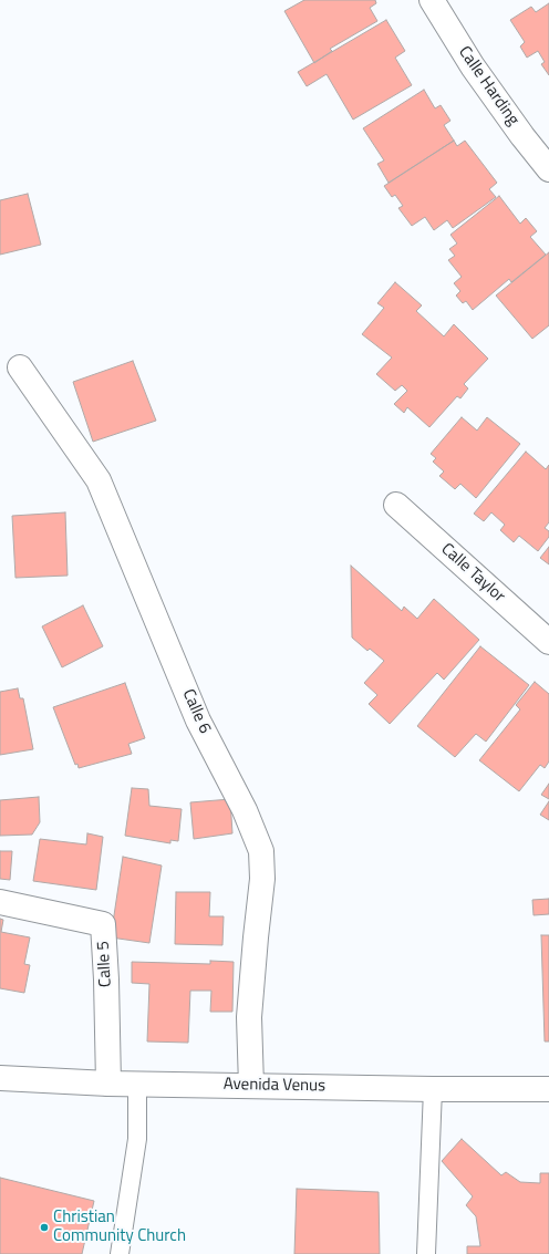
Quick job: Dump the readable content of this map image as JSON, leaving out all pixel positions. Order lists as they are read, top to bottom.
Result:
{
  "streets": {
    "street": [
      "Calle Harding",
      "Calle Taylor",
      "Calle 6",
      "Calle 5",
      "Avenida Venus"
    ]
  },
  "crossings": [
    ["Calle 6", "Avenida Venus"],
    ["Calle 5", "Avenida Venus"]
  ],
  "places": ["Christian Community Church"]
}
